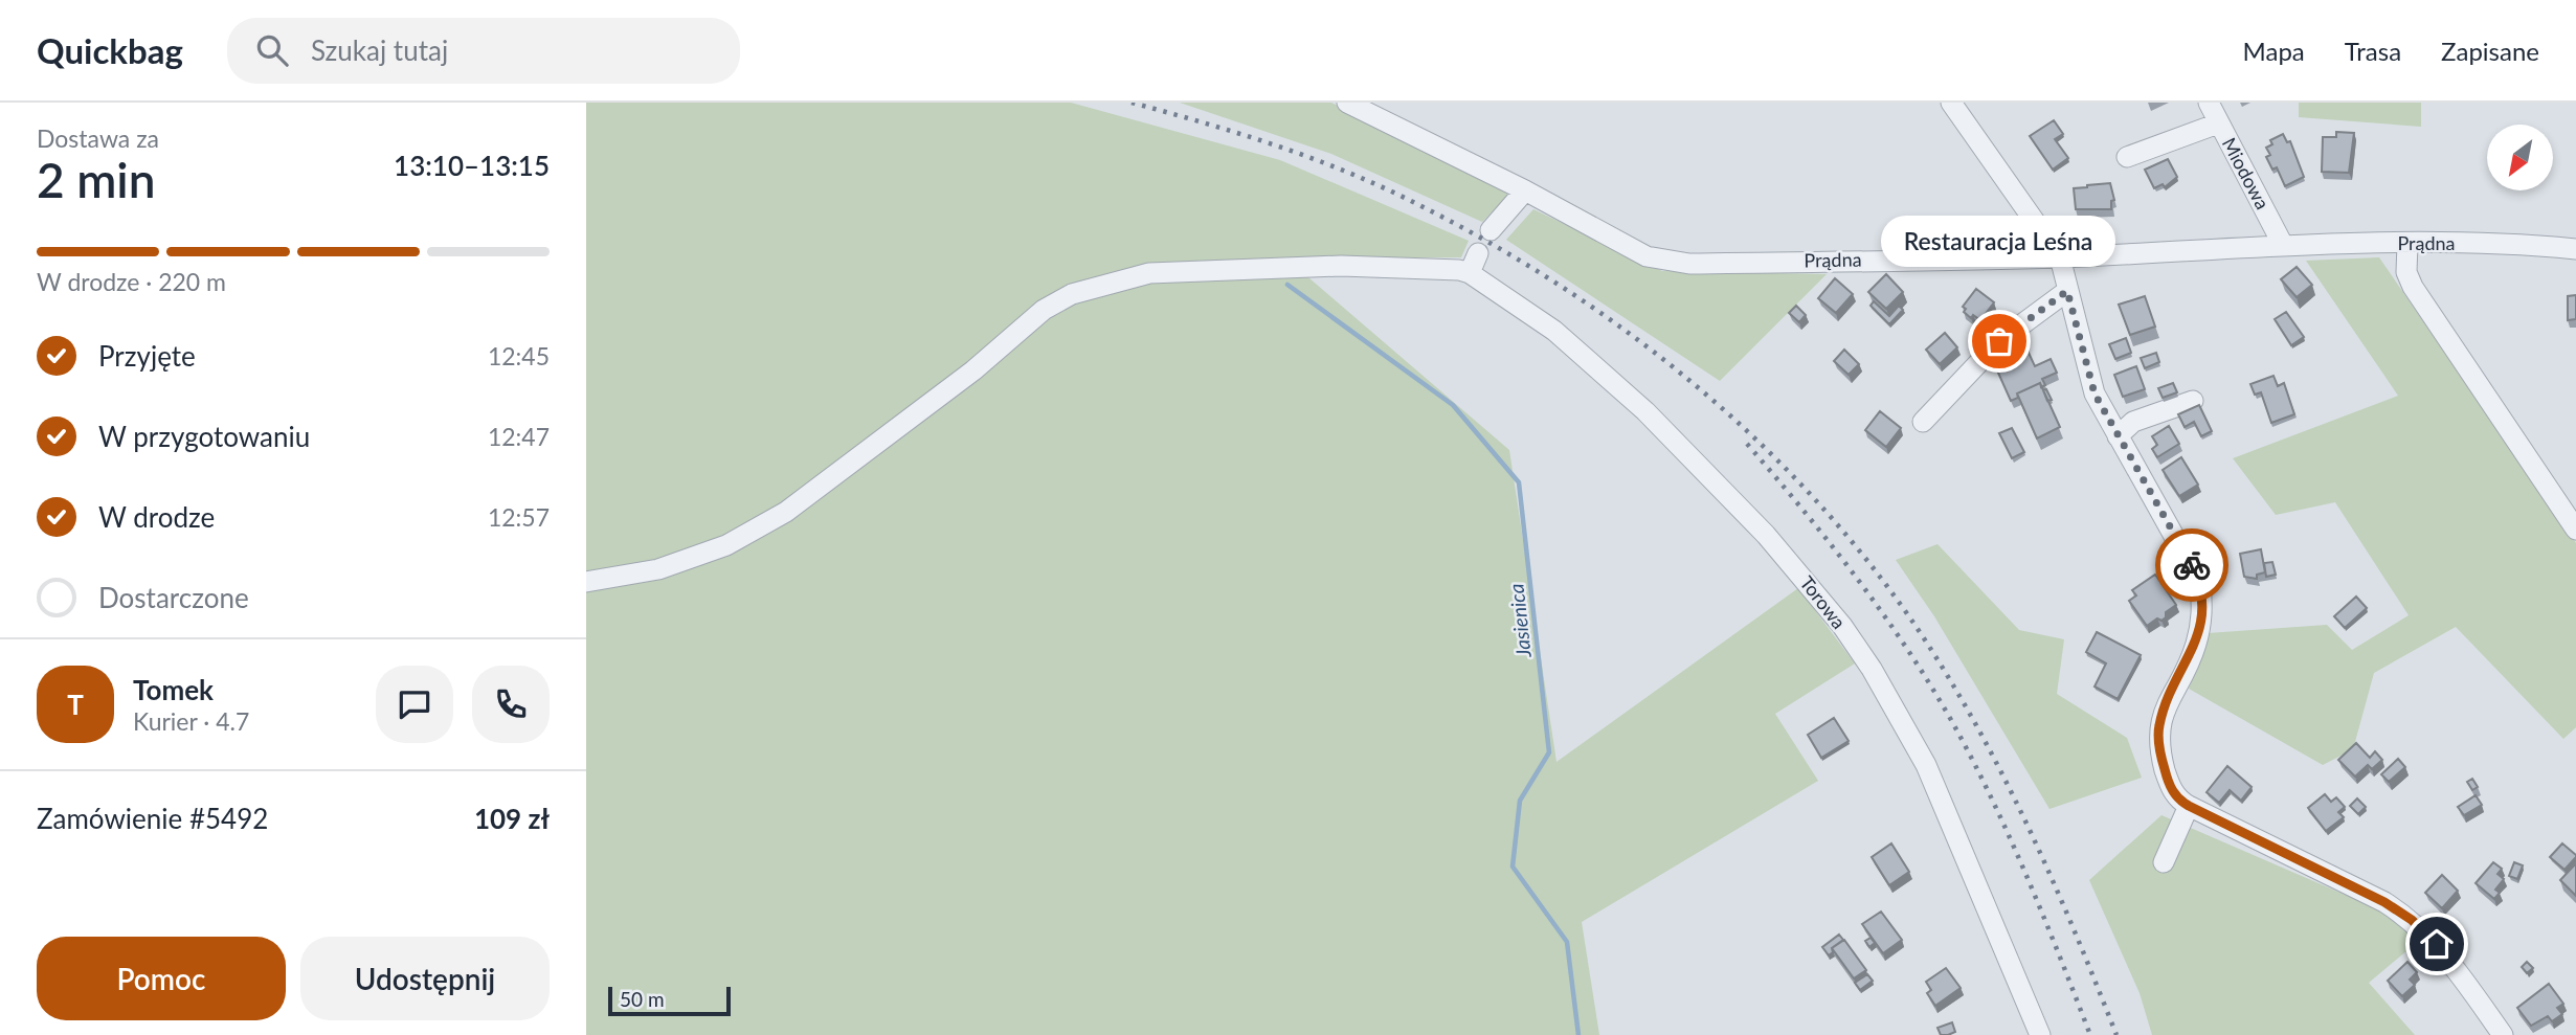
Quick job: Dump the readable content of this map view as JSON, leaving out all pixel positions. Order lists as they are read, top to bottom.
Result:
{
  "streets": {
    "street": ["Miodowa", "Prądna", "Torowa"]
  },
  "crossings": [
    ["Miodowa", "Prądna"]
  ],
  "water": ["Jasienica"],
  "places": ["Restauracja Leśna"],
  "scale_bar": "50 m",
  "north": "bottom left",
  "page": {
    "header": "Quickbag",
    "search": "Szukaj tutaj",
    "nav": ["Mapa", "Trasa", "Zapisane"],
    "heading": ["2 min", "Dostawa za", "13:10–13:15"],
    "panel": [
      "Tomek",
      "Kurier · 4.7",
      "Zamówienie #5492",
      "109 zł"
    ],
    "bubble": "Restauracja Leśna",
    "bar": "W drodze · 220 m",
    "list": [
      ["Przyjęte", "12:45"],
      ["W przygotowaniu", "12:47"],
      ["W drodze", "12:57"],
      "Dostarczone"
    ],
    "round": "T",
    "buttons": ["Pomoc", "Udostępnij"],
    "scale": "50 m"
  }
}
